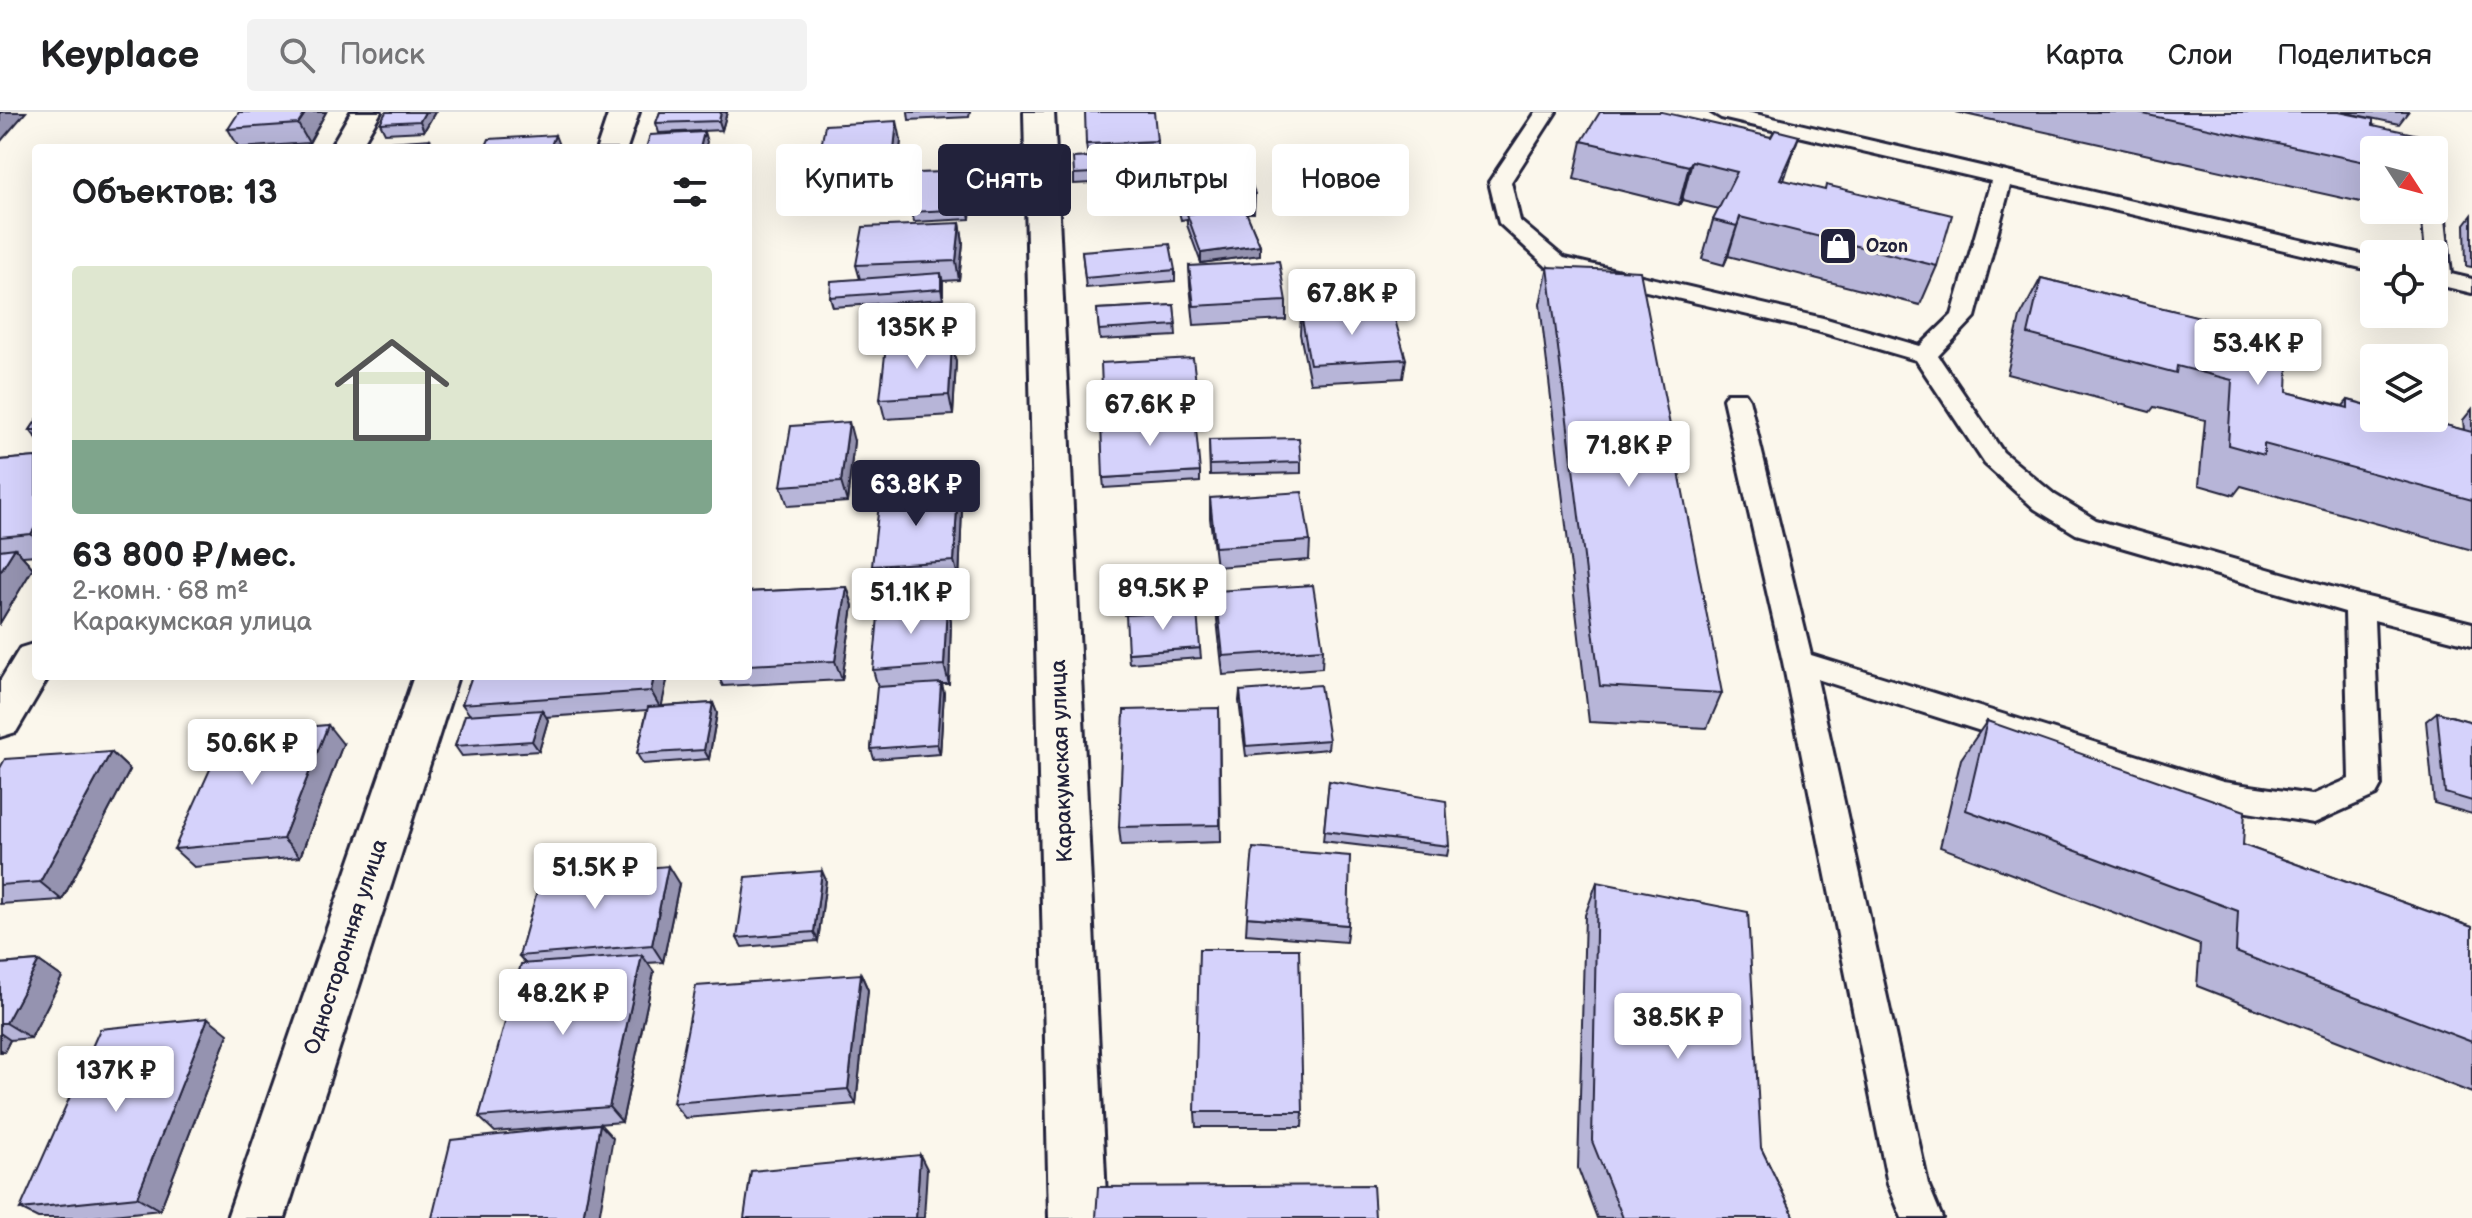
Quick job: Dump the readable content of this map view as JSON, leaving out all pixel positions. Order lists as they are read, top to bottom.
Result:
{
  "streets": {
    "street": ["Каракумская улица", "Односторонняя улица"]
  },
  "places": {
    "shop": ["Ozon"]
  },
  "north": "bottom right",
  "page": {
    "header": "Keyplace",
    "search": "Поиск",
    "nav": ["Карта", "Слои", "Поделиться"],
    "chip": [
      "Купить",
      "Снять",
      "Фильтры",
      "Новое"
    ],
    "heading": "Объектов: 13",
    "list": [
      {
        "name": "63 800 ₽/мес.",
        "note": "2-комн. · 68 m² · Каракумская улица"
      }
    ],
    "price": [
      "67.8K ₽",
      "135K ₽",
      "53.4K ₽",
      "67.6K ₽",
      "71.8K ₽",
      "63.8K ₽",
      "89.5K ₽",
      "51.1K ₽",
      "50.6K ₽",
      "51.5K ₽",
      "48.2K ₽",
      "38.5K ₽",
      "137K ₽"
    ]
  }
}
